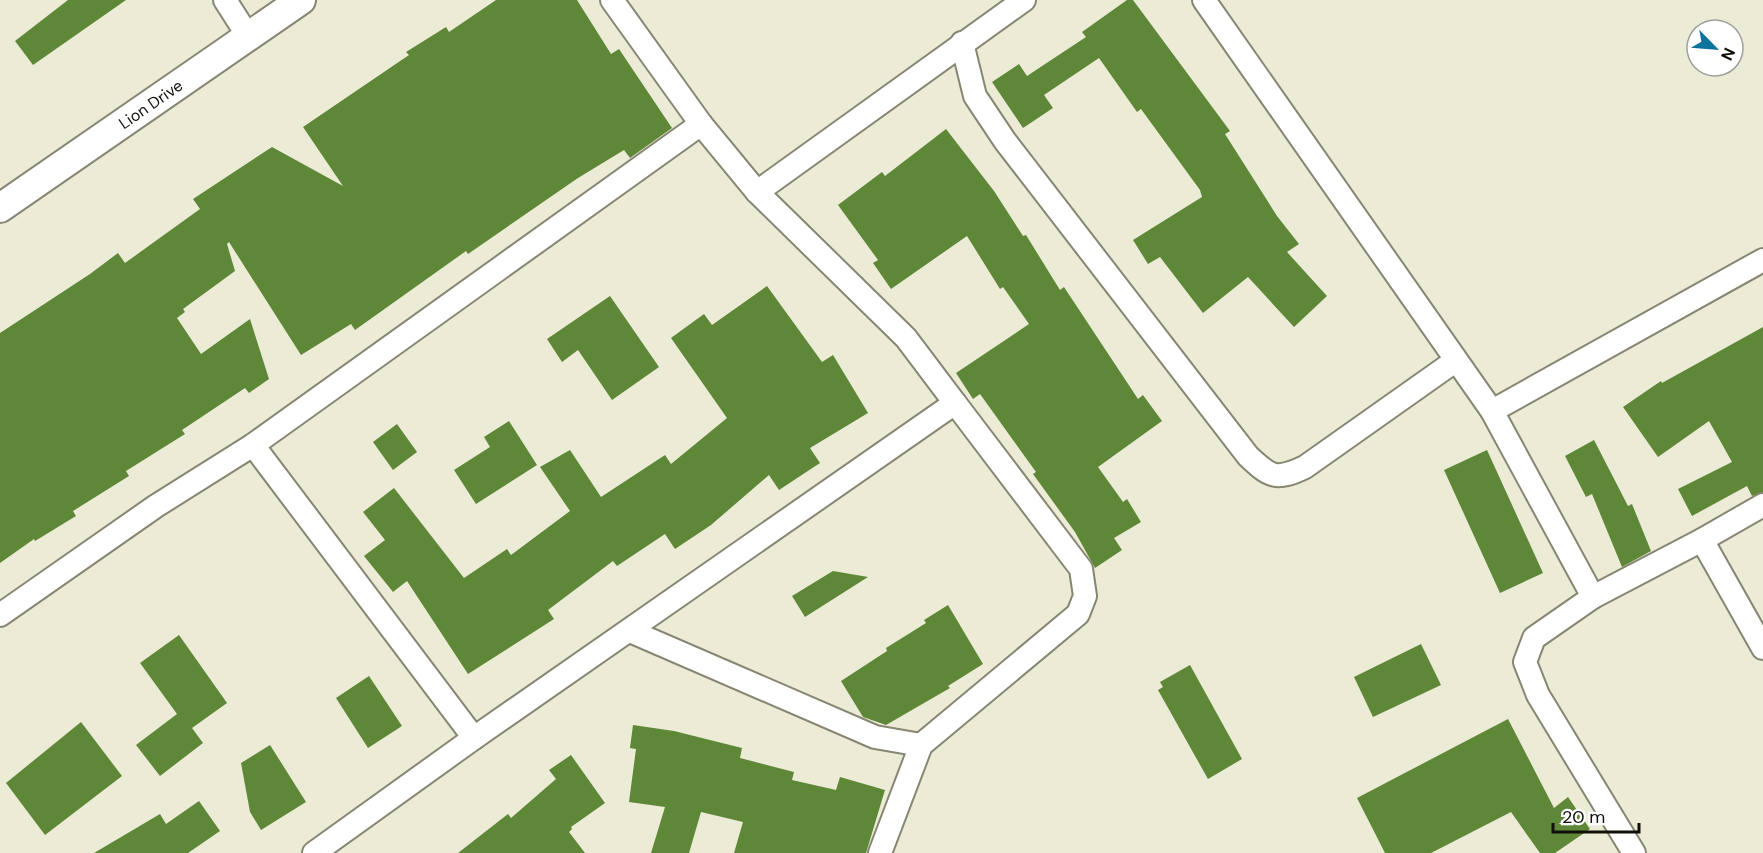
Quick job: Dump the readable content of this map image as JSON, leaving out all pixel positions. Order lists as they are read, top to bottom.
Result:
{
  "streets": {
    "street": ["Lion Drive"]
  },
  "scale_bar": "20 m",
  "north": "bottom right"
}
